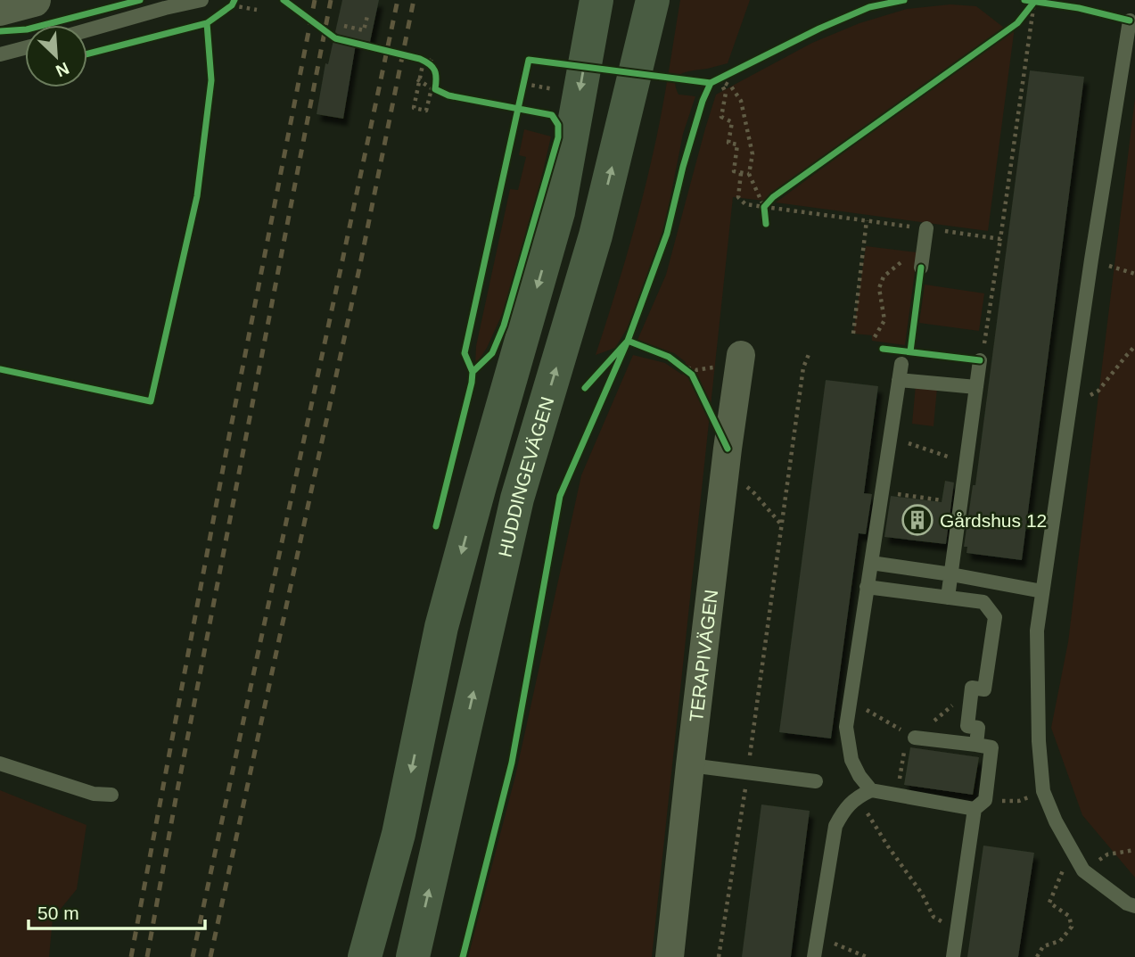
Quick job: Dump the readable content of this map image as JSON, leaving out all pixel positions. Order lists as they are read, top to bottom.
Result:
{
  "streets": {
    "main road": ["HUDDINGEVÄGEN"],
    "street": ["TERAPIVÄGEN"]
  },
  "places": {
    "building": ["Gårdshus 12"]
  },
  "scale_bar": "50 m",
  "north": "bottom right"
}
